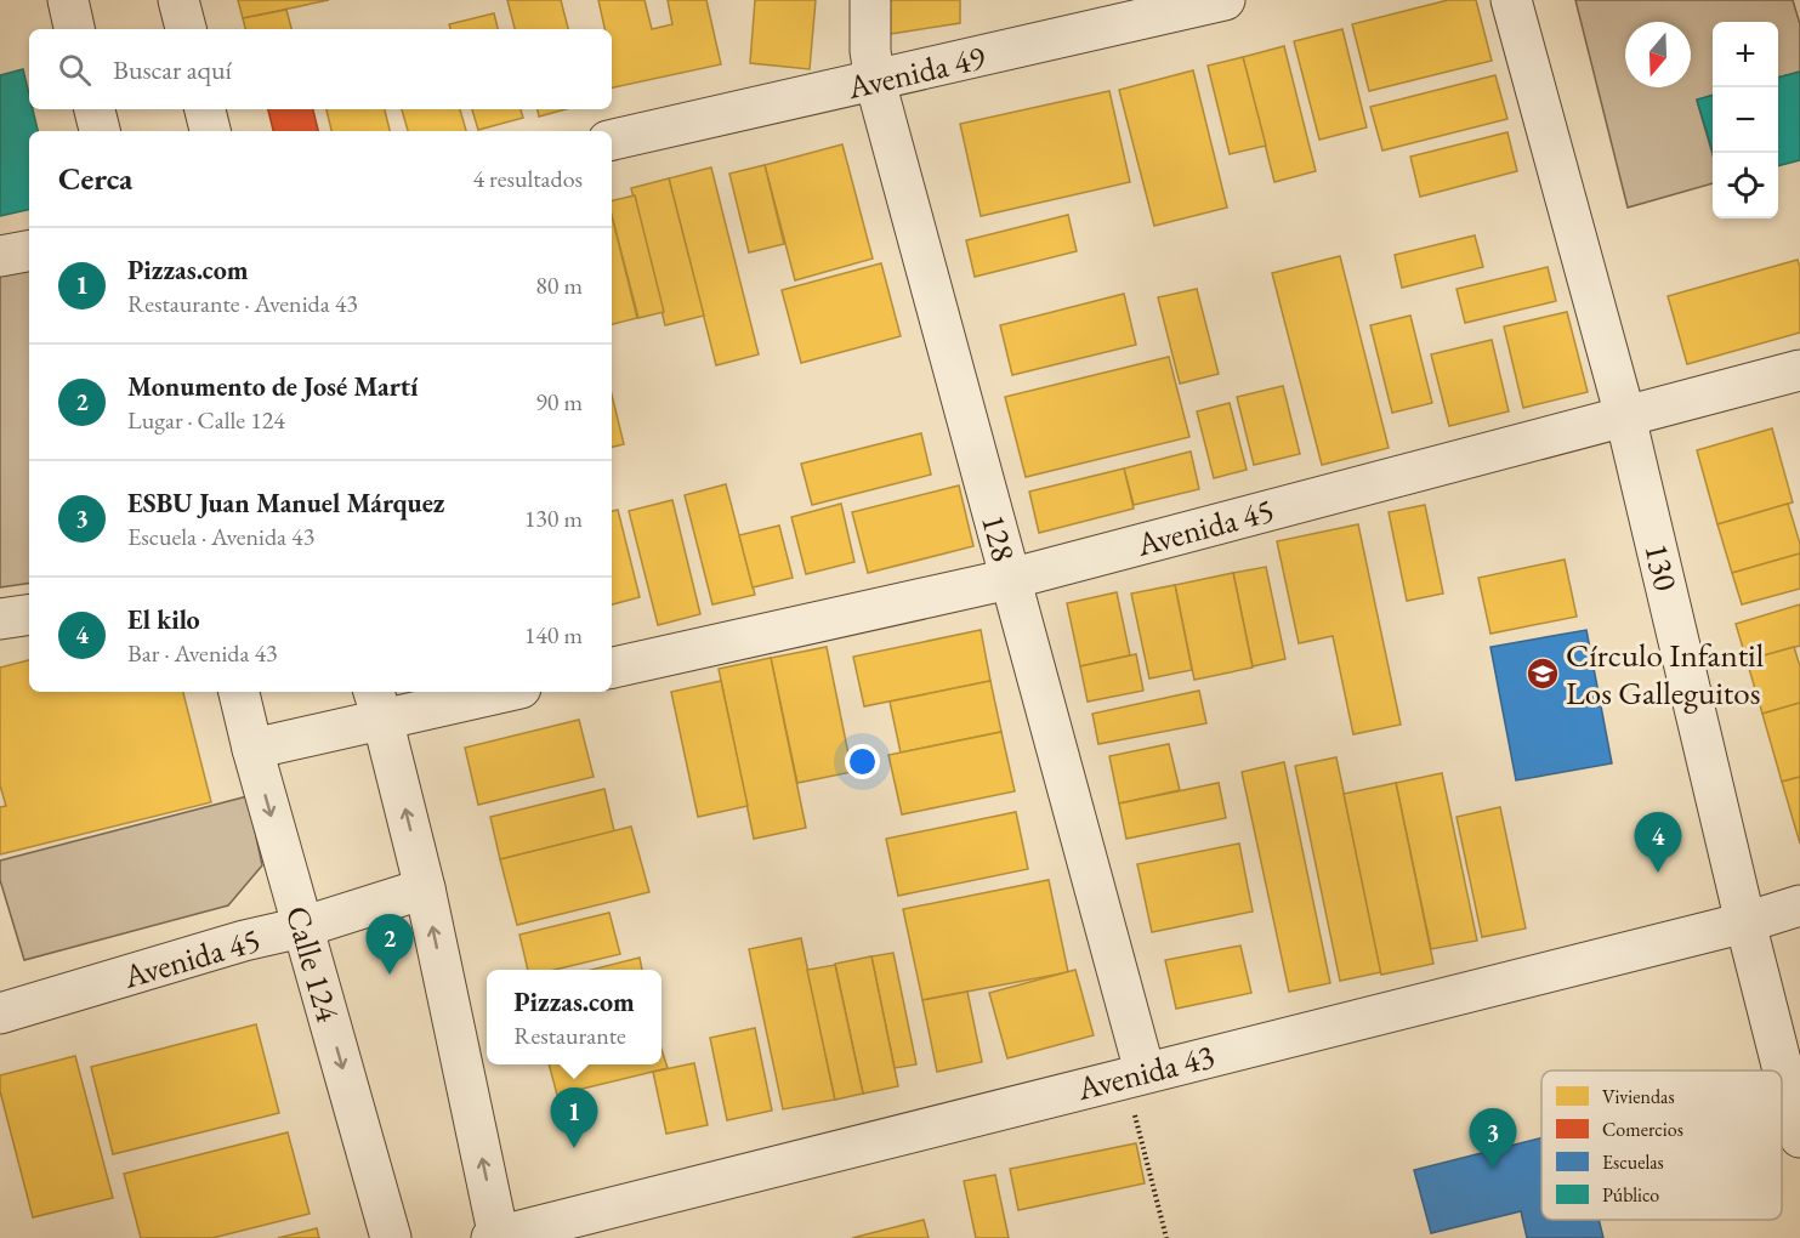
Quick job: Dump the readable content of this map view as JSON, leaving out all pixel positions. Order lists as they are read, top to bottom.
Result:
{
  "streets": {
    "street": [
      "Avenida 49",
      "Avenida 45",
      "128",
      "130",
      "Calle 124",
      "Avenida 43"
    ]
  },
  "crossings": [
    ["Avenida 49", "128"],
    ["Avenida 45", "128"],
    ["Avenida 45", "130"],
    ["Avenida 45", "Calle 124"],
    ["128", "Avenida 43"],
    ["130", "Avenida 43"]
  ],
  "places": {
    "school or university": ["Círculo Infantil Los Galleguitos"]
  },
  "legend": [
    "Viviendas",
    "Comercios",
    "Escuelas",
    "Público"
  ],
  "north": "bottom",
  "page": {
    "map_buttons": ["+", "−"],
    "search": "Buscar aquí",
    "heading": ["Cerca", "4 resultados"],
    "list": [
      {
        "mark": "1",
        "name": "Pizzas.com",
        "note": "Restaurante · Avenida 43",
        "value": "80 m"
      },
      {
        "mark": "2",
        "name": "Monumento de José Martí",
        "note": "Lugar · Calle 124",
        "value": "90 m"
      },
      {
        "mark": "3",
        "name": "ESBU Juan Manuel Márquez",
        "note": "Escuela · Avenida 43",
        "value": "130 m"
      },
      {
        "mark": "4",
        "name": "El kilo",
        "note": "Bar · Avenida 43",
        "value": "140 m"
      }
    ],
    "pins": [
      "4",
      "2",
      "1",
      "3"
    ],
    "popup": ["Pizzas.com", "Restaurante"]
  }
}
